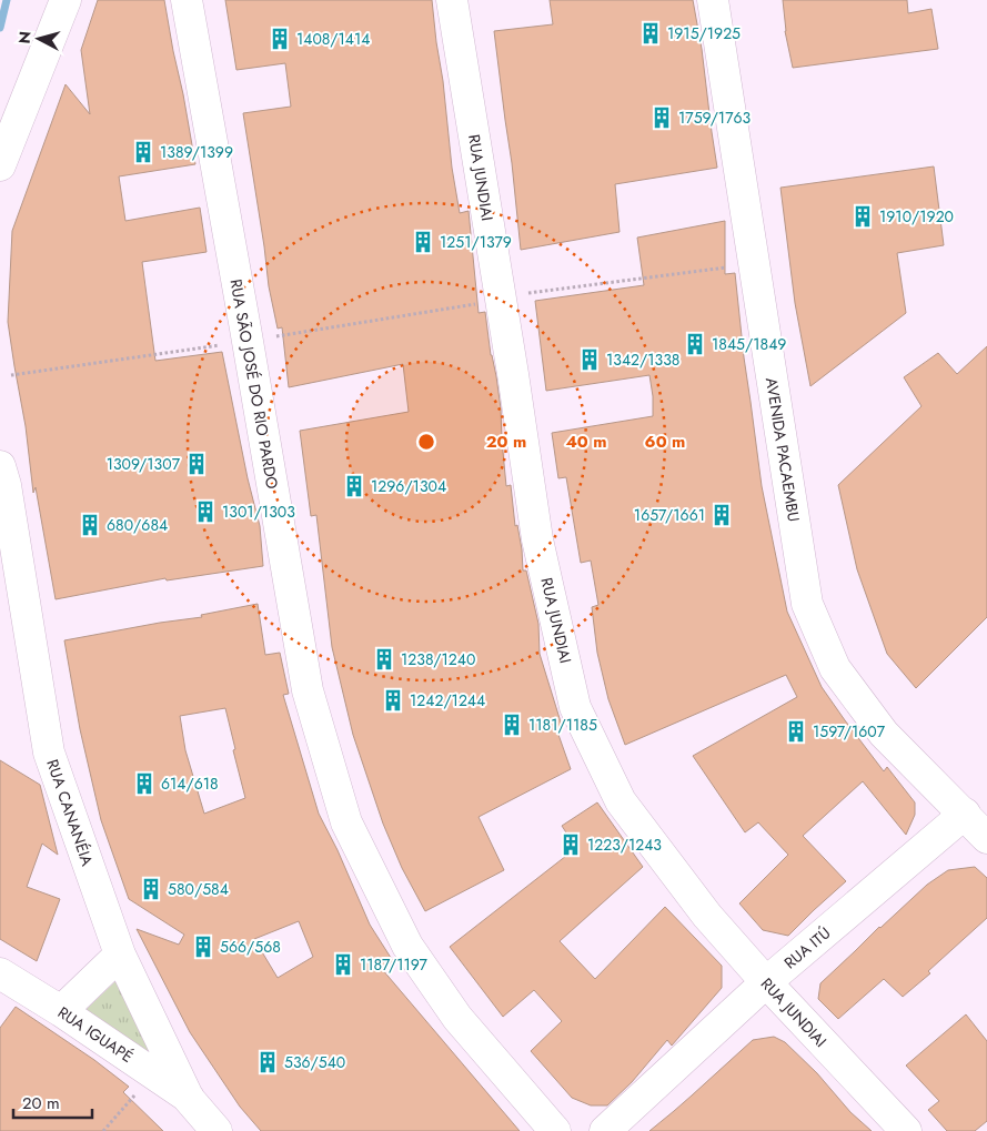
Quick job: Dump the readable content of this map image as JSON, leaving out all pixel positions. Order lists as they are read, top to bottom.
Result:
{
  "streets": {
    "street": [
      "RUA JUNDIAI",
      "RUA SÃO JOSÉ DO RIO PARDO",
      "AVENIDA PACAEMBU",
      "RUA CANANÉIA",
      "RUA ITÚ",
      "RUA IGUAPÉ"
    ]
  },
  "crossings": [
    ["RUA JUNDIAI", "RUA ITÚ"],
    ["AVENIDA PACAEMBU", "RUA ITÚ"],
    ["RUA CANANÉIA", "RUA IGUAPÉ"]
  ],
  "places": {
    "building": [
      "1915/1925",
      "1408/1414",
      "1759/1763",
      "1389/1399",
      "1910/1920",
      "1251/1379",
      "1845/1849",
      "1342/1338",
      "1309/1307",
      "1296/1304",
      "1301/1303",
      "1657/1661",
      "680/684",
      "1238/1240",
      "1242/1244",
      "1181/1185",
      "1597/1607",
      "614/618",
      "1223/1243",
      "580/584",
      "566/568",
      "1187/1197",
      "536/540"
    ]
  },
  "scale_bar": "20 m",
  "north": "left",
  "rings": ["20 m", "40 m", "60 m"]
}
